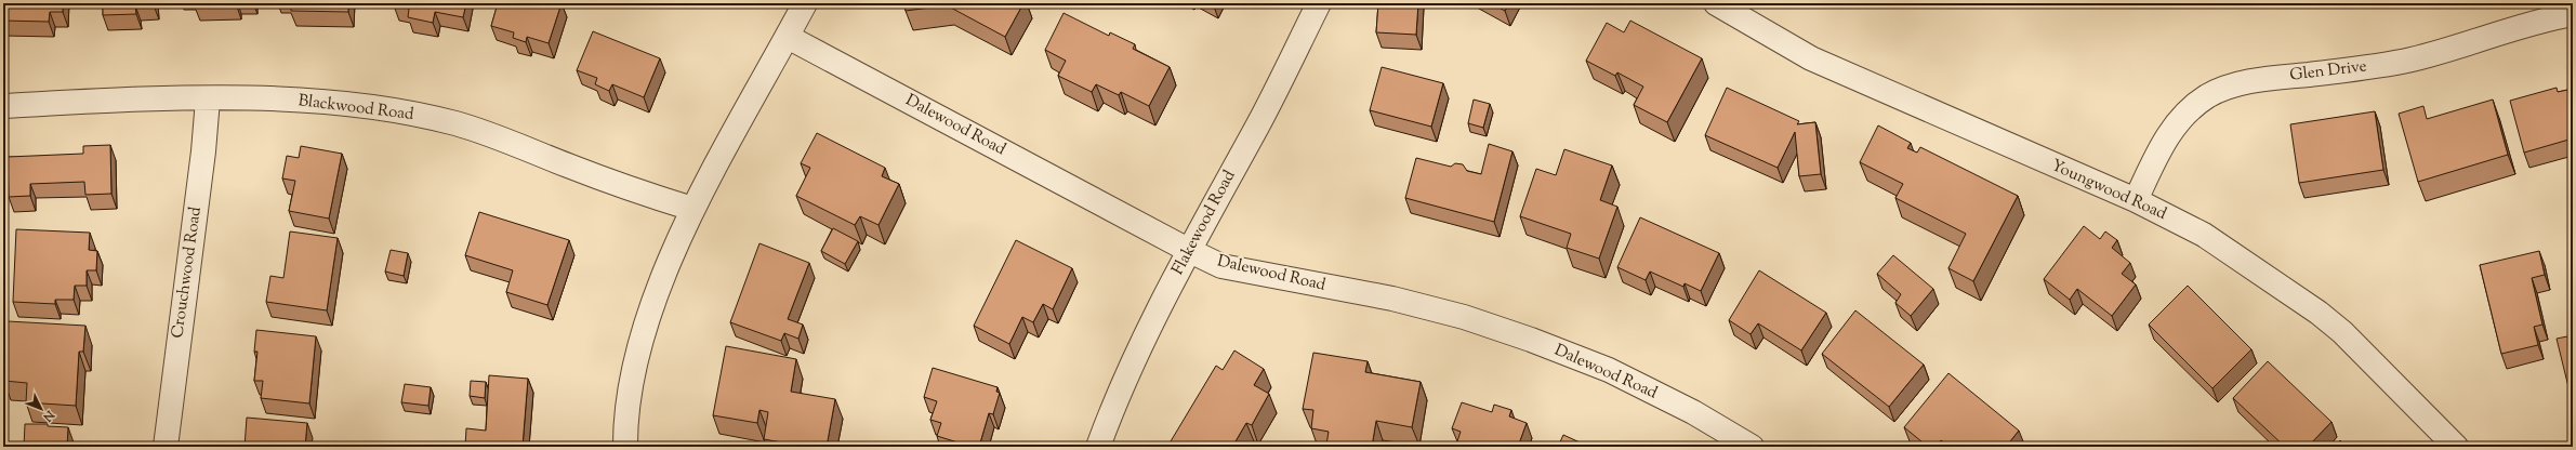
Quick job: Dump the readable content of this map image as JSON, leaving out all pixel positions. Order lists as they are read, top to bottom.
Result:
{
  "streets": {
    "street": [
      "Glen Drive",
      "Blackwood Road",
      "Dalewood Road",
      "Youngwood Road",
      "Flakewood Road",
      "Crouchwood Road"
    ]
  },
  "crossings": [
    ["Glen Drive", "Youngwood Road"],
    ["Blackwood Road", "Crouchwood Road"],
    ["Dalewood Road", "Flakewood Road"]
  ],
  "north": "bottom right"
}
